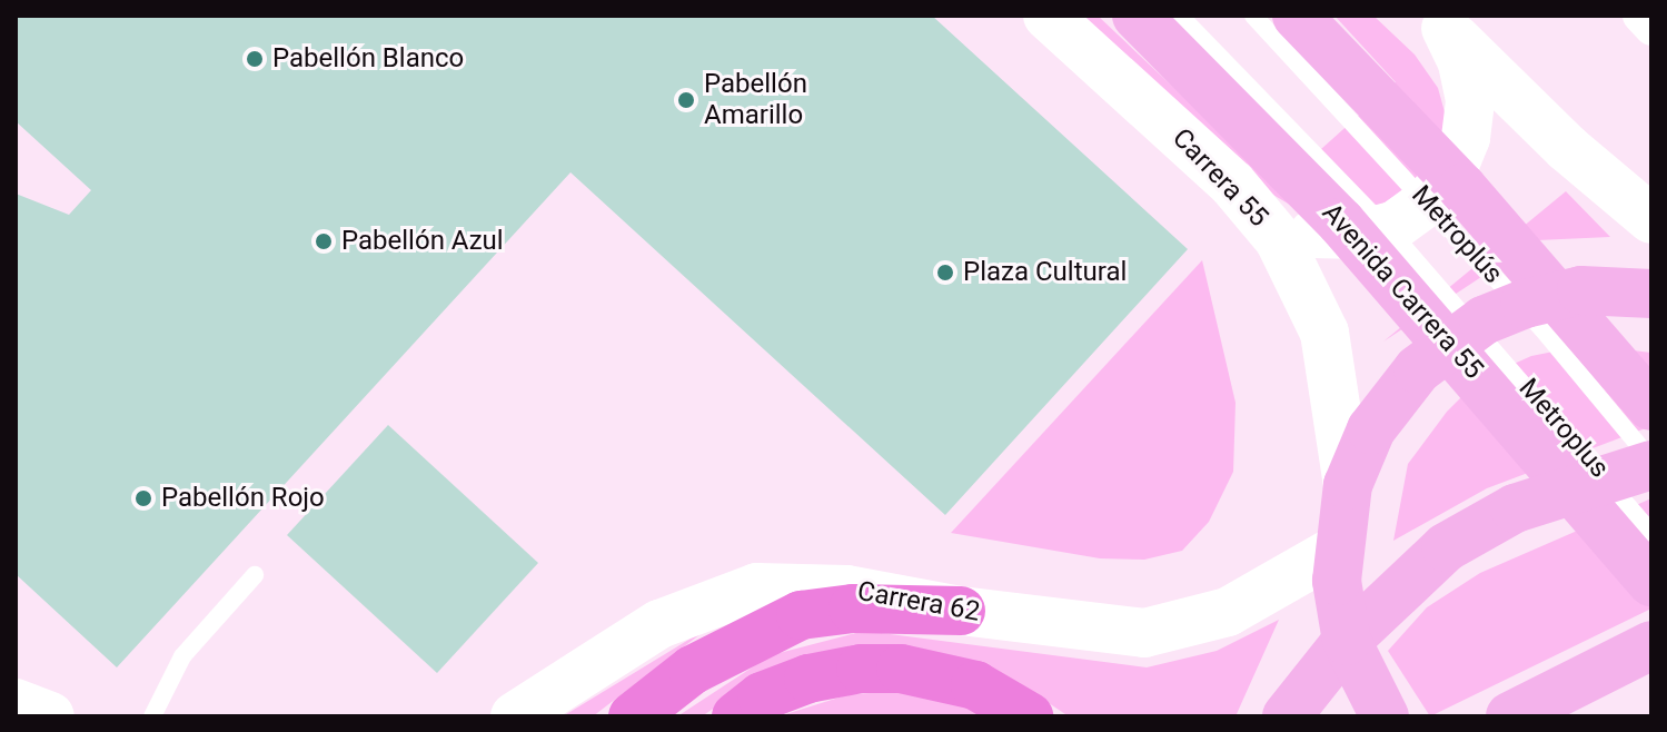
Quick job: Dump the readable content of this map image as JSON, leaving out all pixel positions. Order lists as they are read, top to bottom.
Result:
{
  "streets": {
    "main road": ["Carrera 55", "Avenida Carrera 55", "Carrera 62"],
    "lane": ["Metroplús", "Metroplus"]
  },
  "places": [
    "Pabellón Blanco",
    "Pabellón Amarillo",
    "Pabellón Azul",
    "Plaza Cultural",
    "Pabellón Rojo"
  ]
}
